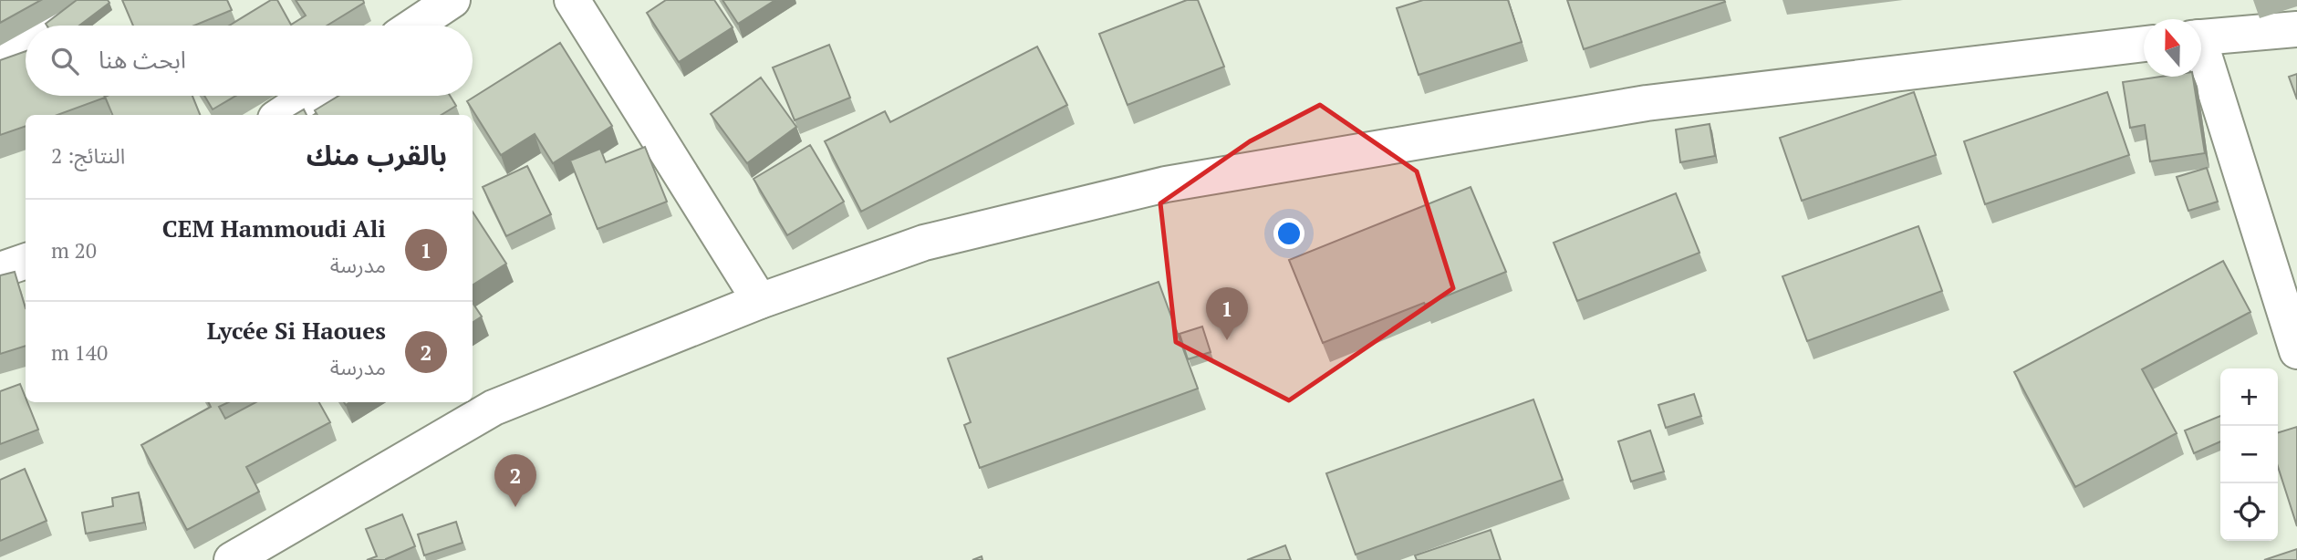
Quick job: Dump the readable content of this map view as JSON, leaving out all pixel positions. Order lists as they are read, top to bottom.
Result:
{
  "north": "top",
  "page": {
    "search": "ابحث هنا",
    "heading": ["بالقرب منك", "النتائج: 2"],
    "list": [
      {
        "mark": "1",
        "name": "CEM Hammoudi Ali",
        "note": "مدرسة",
        "value": "20 m"
      },
      {
        "mark": "2",
        "name": "Lycée Si Haoues",
        "note": "مدرسة",
        "value": "140 m"
      }
    ],
    "pins": ["1", "2"],
    "map_buttons": ["+", "−"]
  }
}
